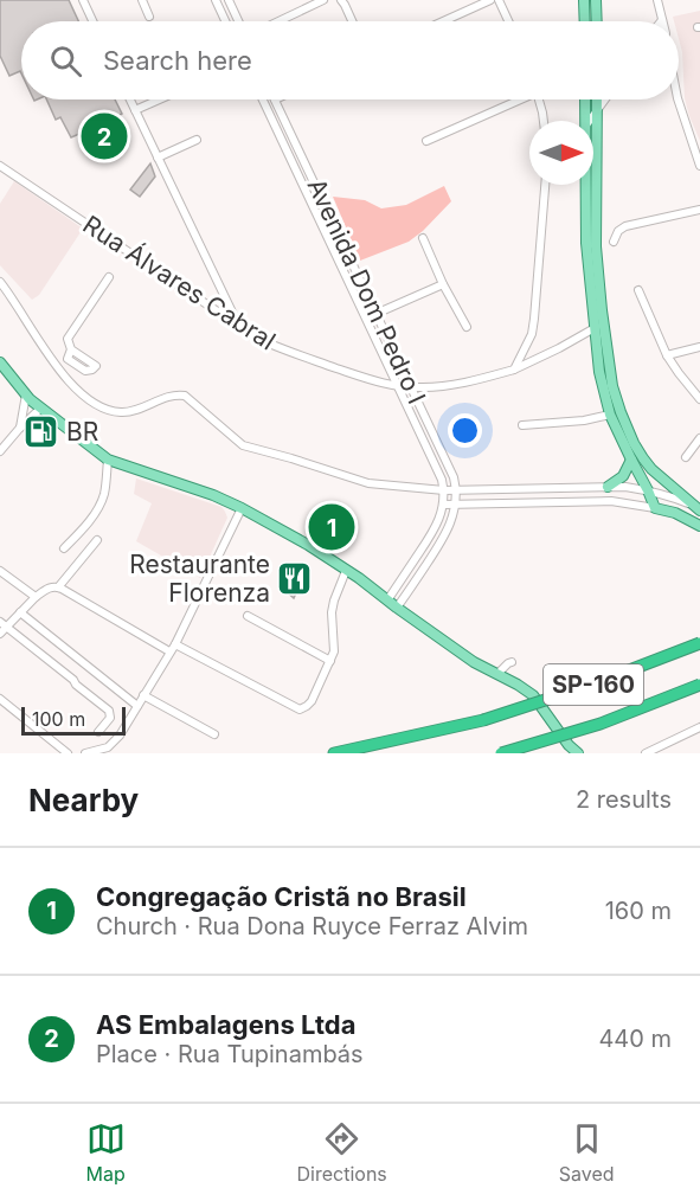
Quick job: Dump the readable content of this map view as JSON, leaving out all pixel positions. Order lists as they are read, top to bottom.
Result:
{
  "streets": {
    "highway": ["SP-160"],
    "street": ["Rua Álvares Cabral", "Avenida Dom Pedro I"]
  },
  "crossings": [
    ["Rua Álvares Cabral", "Avenida Dom Pedro I"]
  ],
  "places": {
    "fuel station": ["BR"],
    "restaurant": ["Restaurante Florenza"]
  },
  "scale_bar": "100 m",
  "north": "right",
  "page": {
    "search": "Search here",
    "pins": ["2", "1"],
    "scale": "100 m",
    "heading": ["Nearby", "2 results"],
    "list": [
      {
        "mark": "1",
        "name": "Congregação Cristã no Brasil",
        "note": "Church · Rua Dona Ruyce Ferraz Alvim",
        "value": "160 m"
      },
      {
        "mark": "2",
        "name": "AS Embalagens Ltda",
        "note": "Place · Rua Tupinambás",
        "value": "440 m"
      }
    ],
    "nav": ["Map", "Directions", "Saved"]
  }
}
